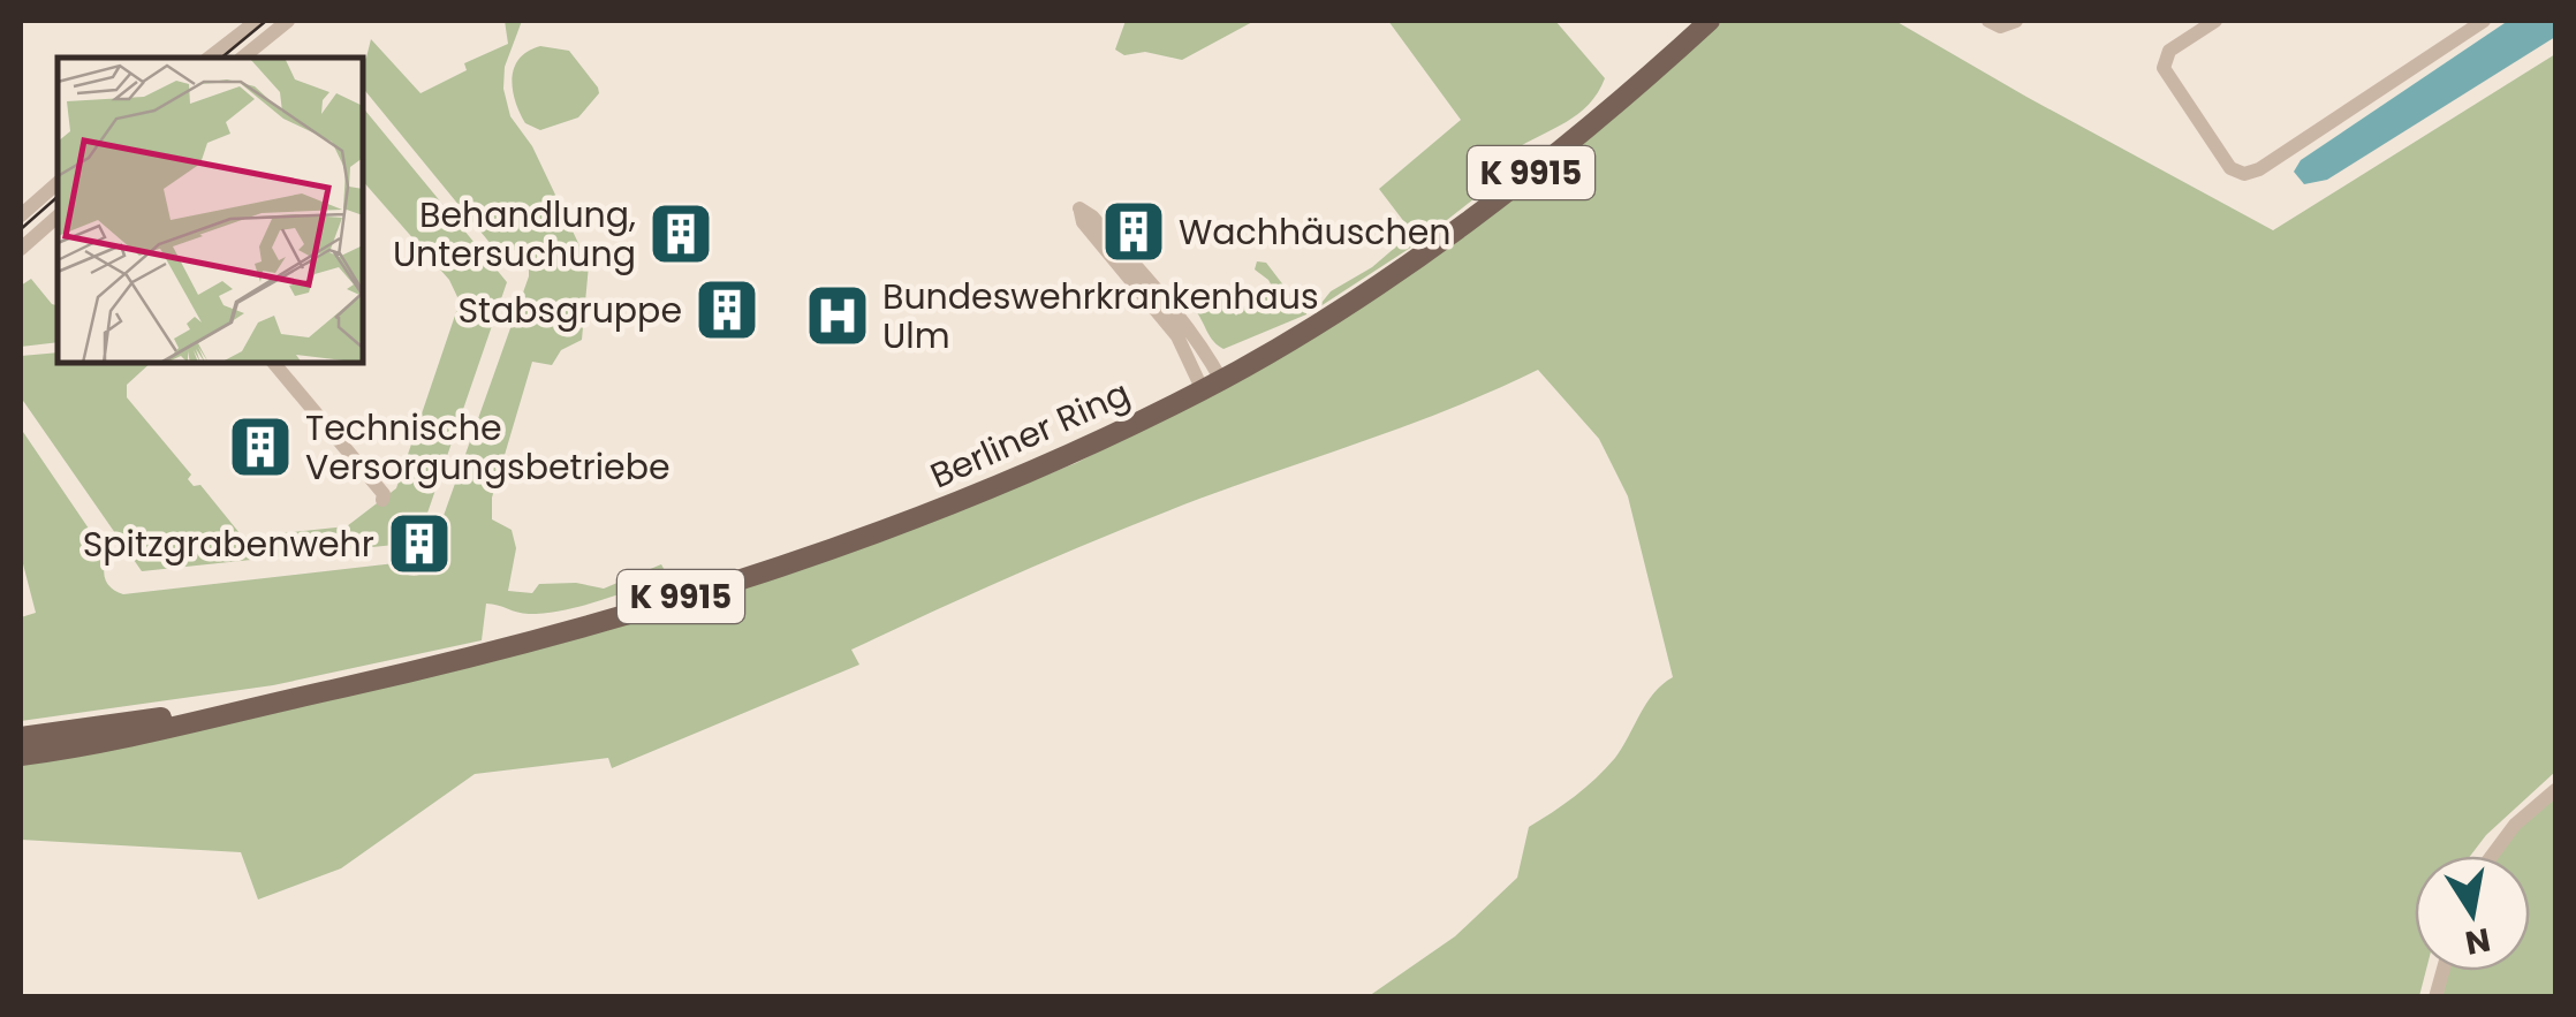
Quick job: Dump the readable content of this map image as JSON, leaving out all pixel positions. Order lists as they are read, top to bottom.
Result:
{
  "streets": {
    "main road": ["K 9915", "Berliner Ring"]
  },
  "places": {
    "building": [
      "Wachhäuschen",
      "Behandlung, Untersuchung",
      "Stabsgruppe",
      "Technische Versorgungsbetriebe",
      "Spitzgrabenwehr"
    ],
    "hospital": ["Bundeswehrkrankenhaus Ulm"]
  },
  "north": "bottom"
}
